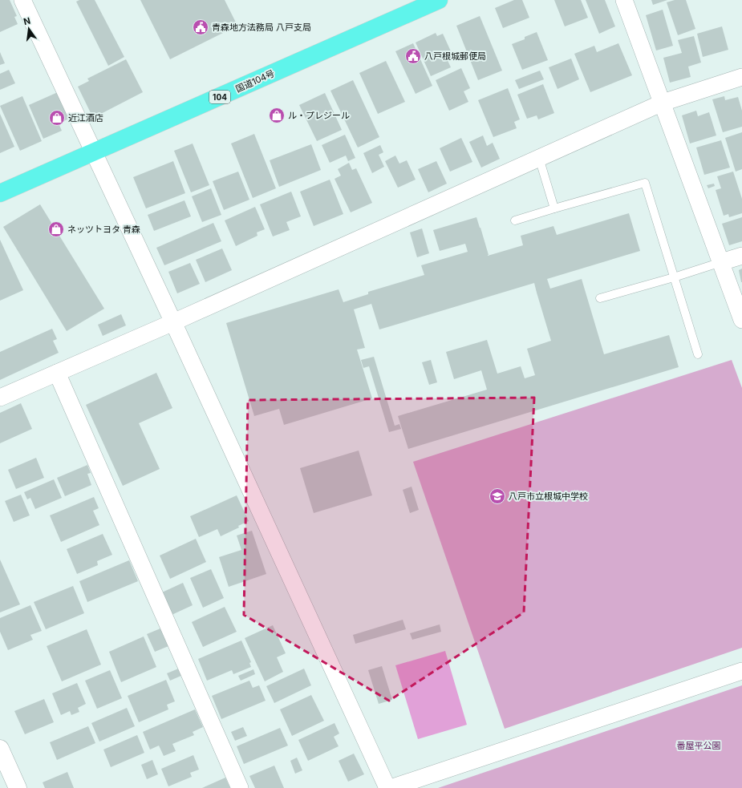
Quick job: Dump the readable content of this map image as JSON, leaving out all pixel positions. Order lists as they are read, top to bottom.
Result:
{
  "streets": {
    "highway": ["国道104号", "104"]
  },
  "parks": ["番屋平公園"],
  "places": {
    "public building": ["青森地方法務局 八戸支局", "八戸根城郵便局"],
    "shop": ["ル・プレジール", "近江酒店", "ネッツトヨタ 青森"],
    "school or university": ["八戸市立根城中学校"]
  },
  "north": "top"
}
